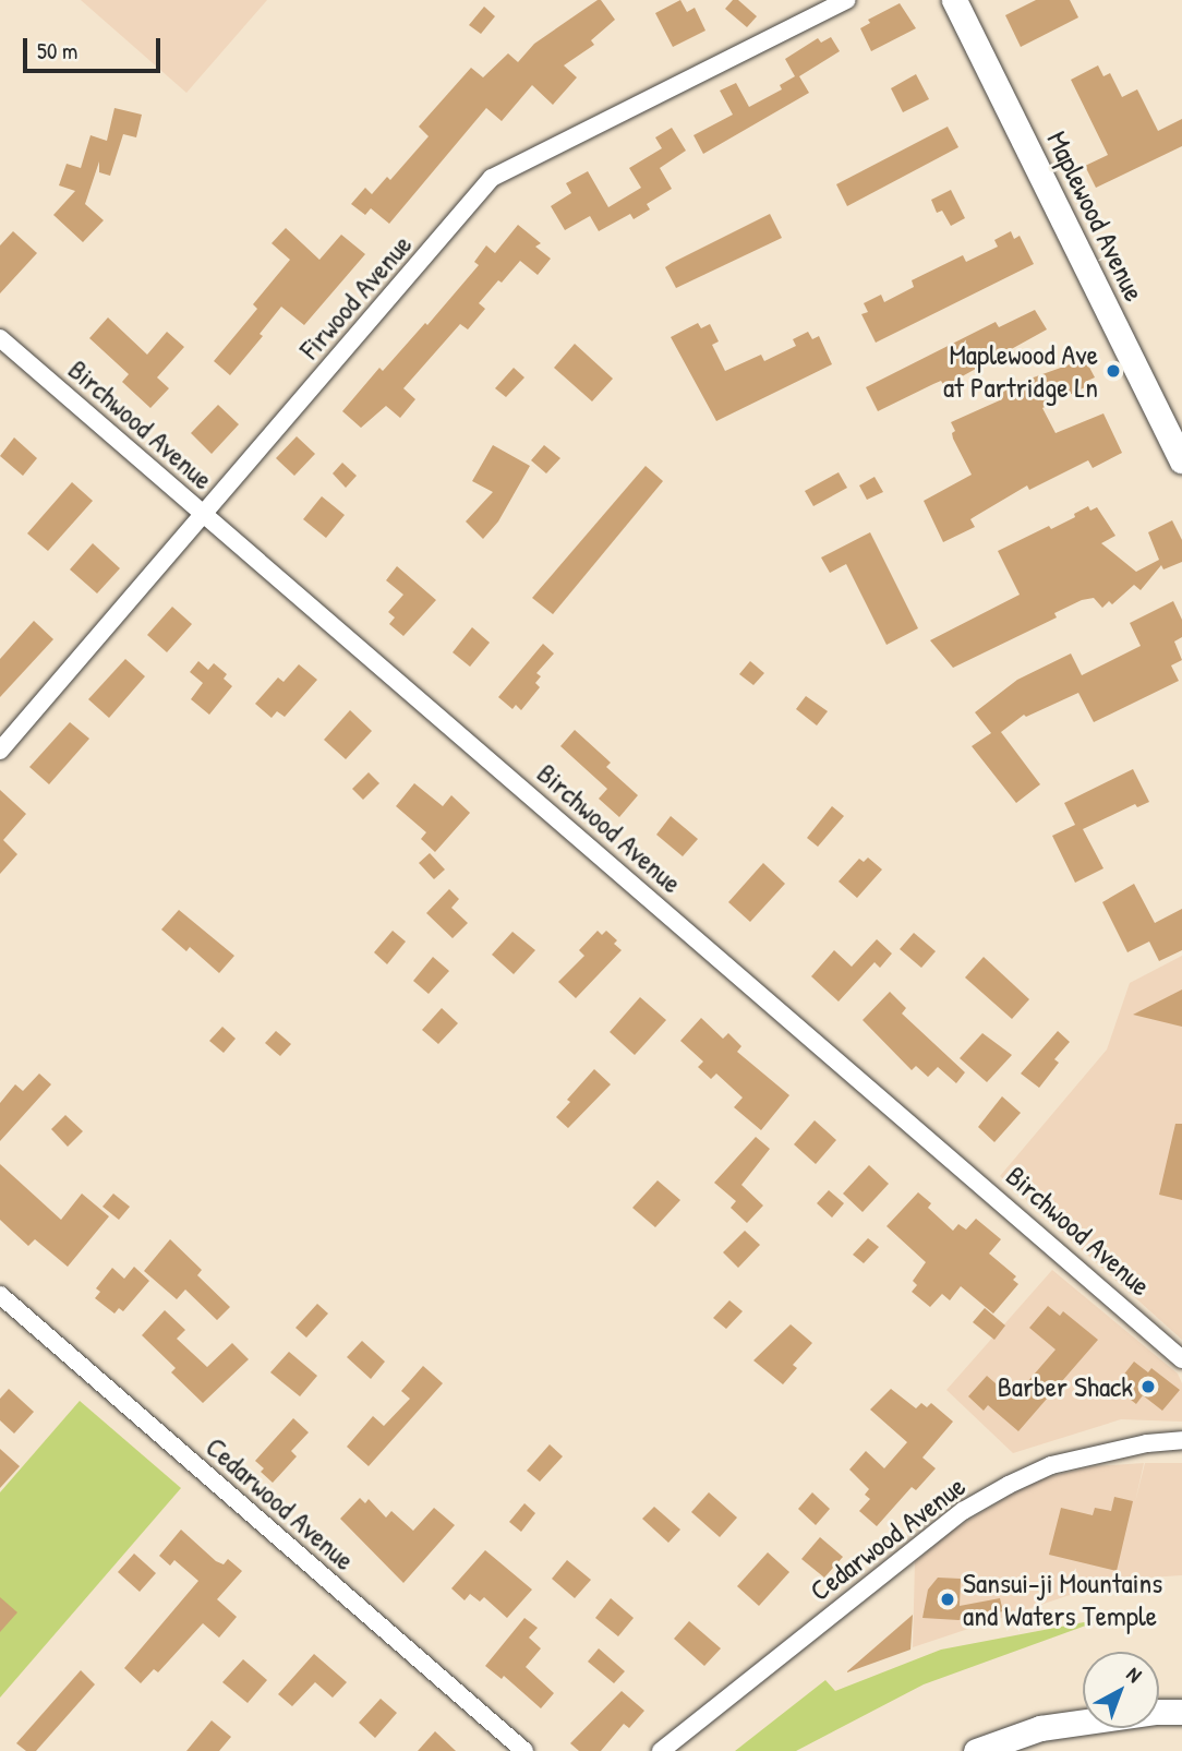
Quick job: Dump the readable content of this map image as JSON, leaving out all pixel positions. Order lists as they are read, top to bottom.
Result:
{
  "streets": {
    "street": [
      "Maplewood Avenue",
      "Firwood Avenue",
      "Birchwood Avenue",
      "Cedarwood Avenue"
    ]
  },
  "crossings": [
    ["Firwood Avenue", "Birchwood Avenue"]
  ],
  "places": ["Maplewood Ave at Partridge Ln", "Barber Shack", "Sansui-ji Mountains and Waters Temple"],
  "scale_bar": "50 m",
  "north": "top right"
}
